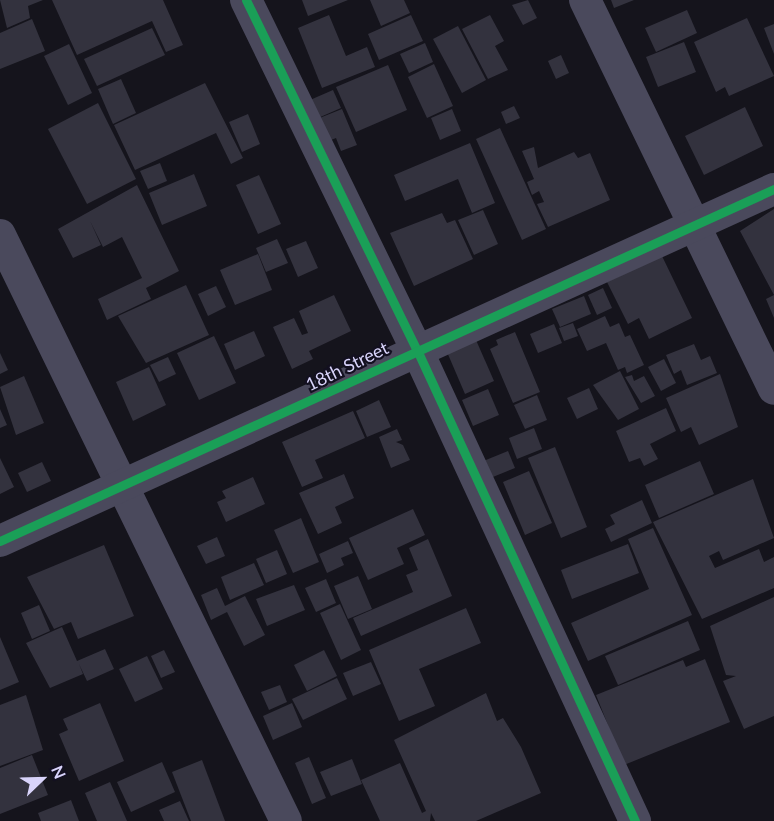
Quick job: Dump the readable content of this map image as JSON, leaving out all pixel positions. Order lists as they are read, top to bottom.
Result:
{
  "streets": {
    "street": ["18th Street"]
  },
  "north": "top right"
}
